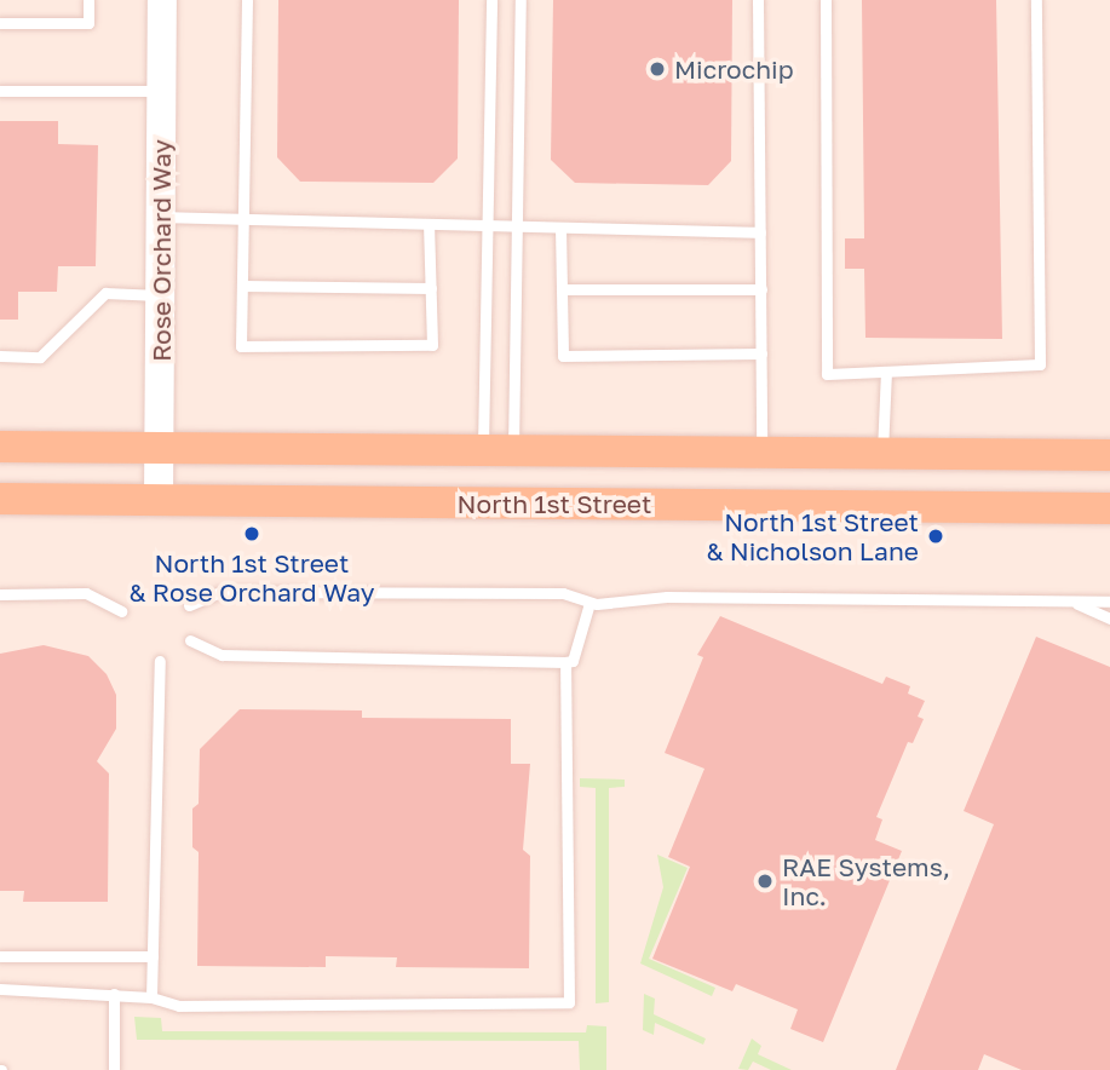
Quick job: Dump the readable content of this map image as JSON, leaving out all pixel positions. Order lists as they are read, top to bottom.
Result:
{
  "streets": {
    "main road": ["North 1st Street"],
    "street": ["Rose Orchard Way"]
  },
  "crossings": [
    ["Rose Orchard Way", "North 1st Street"]
  ],
  "places": [
    "Microchip",
    "North 1st Street & Rose Orchard Way",
    "North 1st Street & Nicholson Lane",
    "RAE Systems, Inc."
  ]
}
